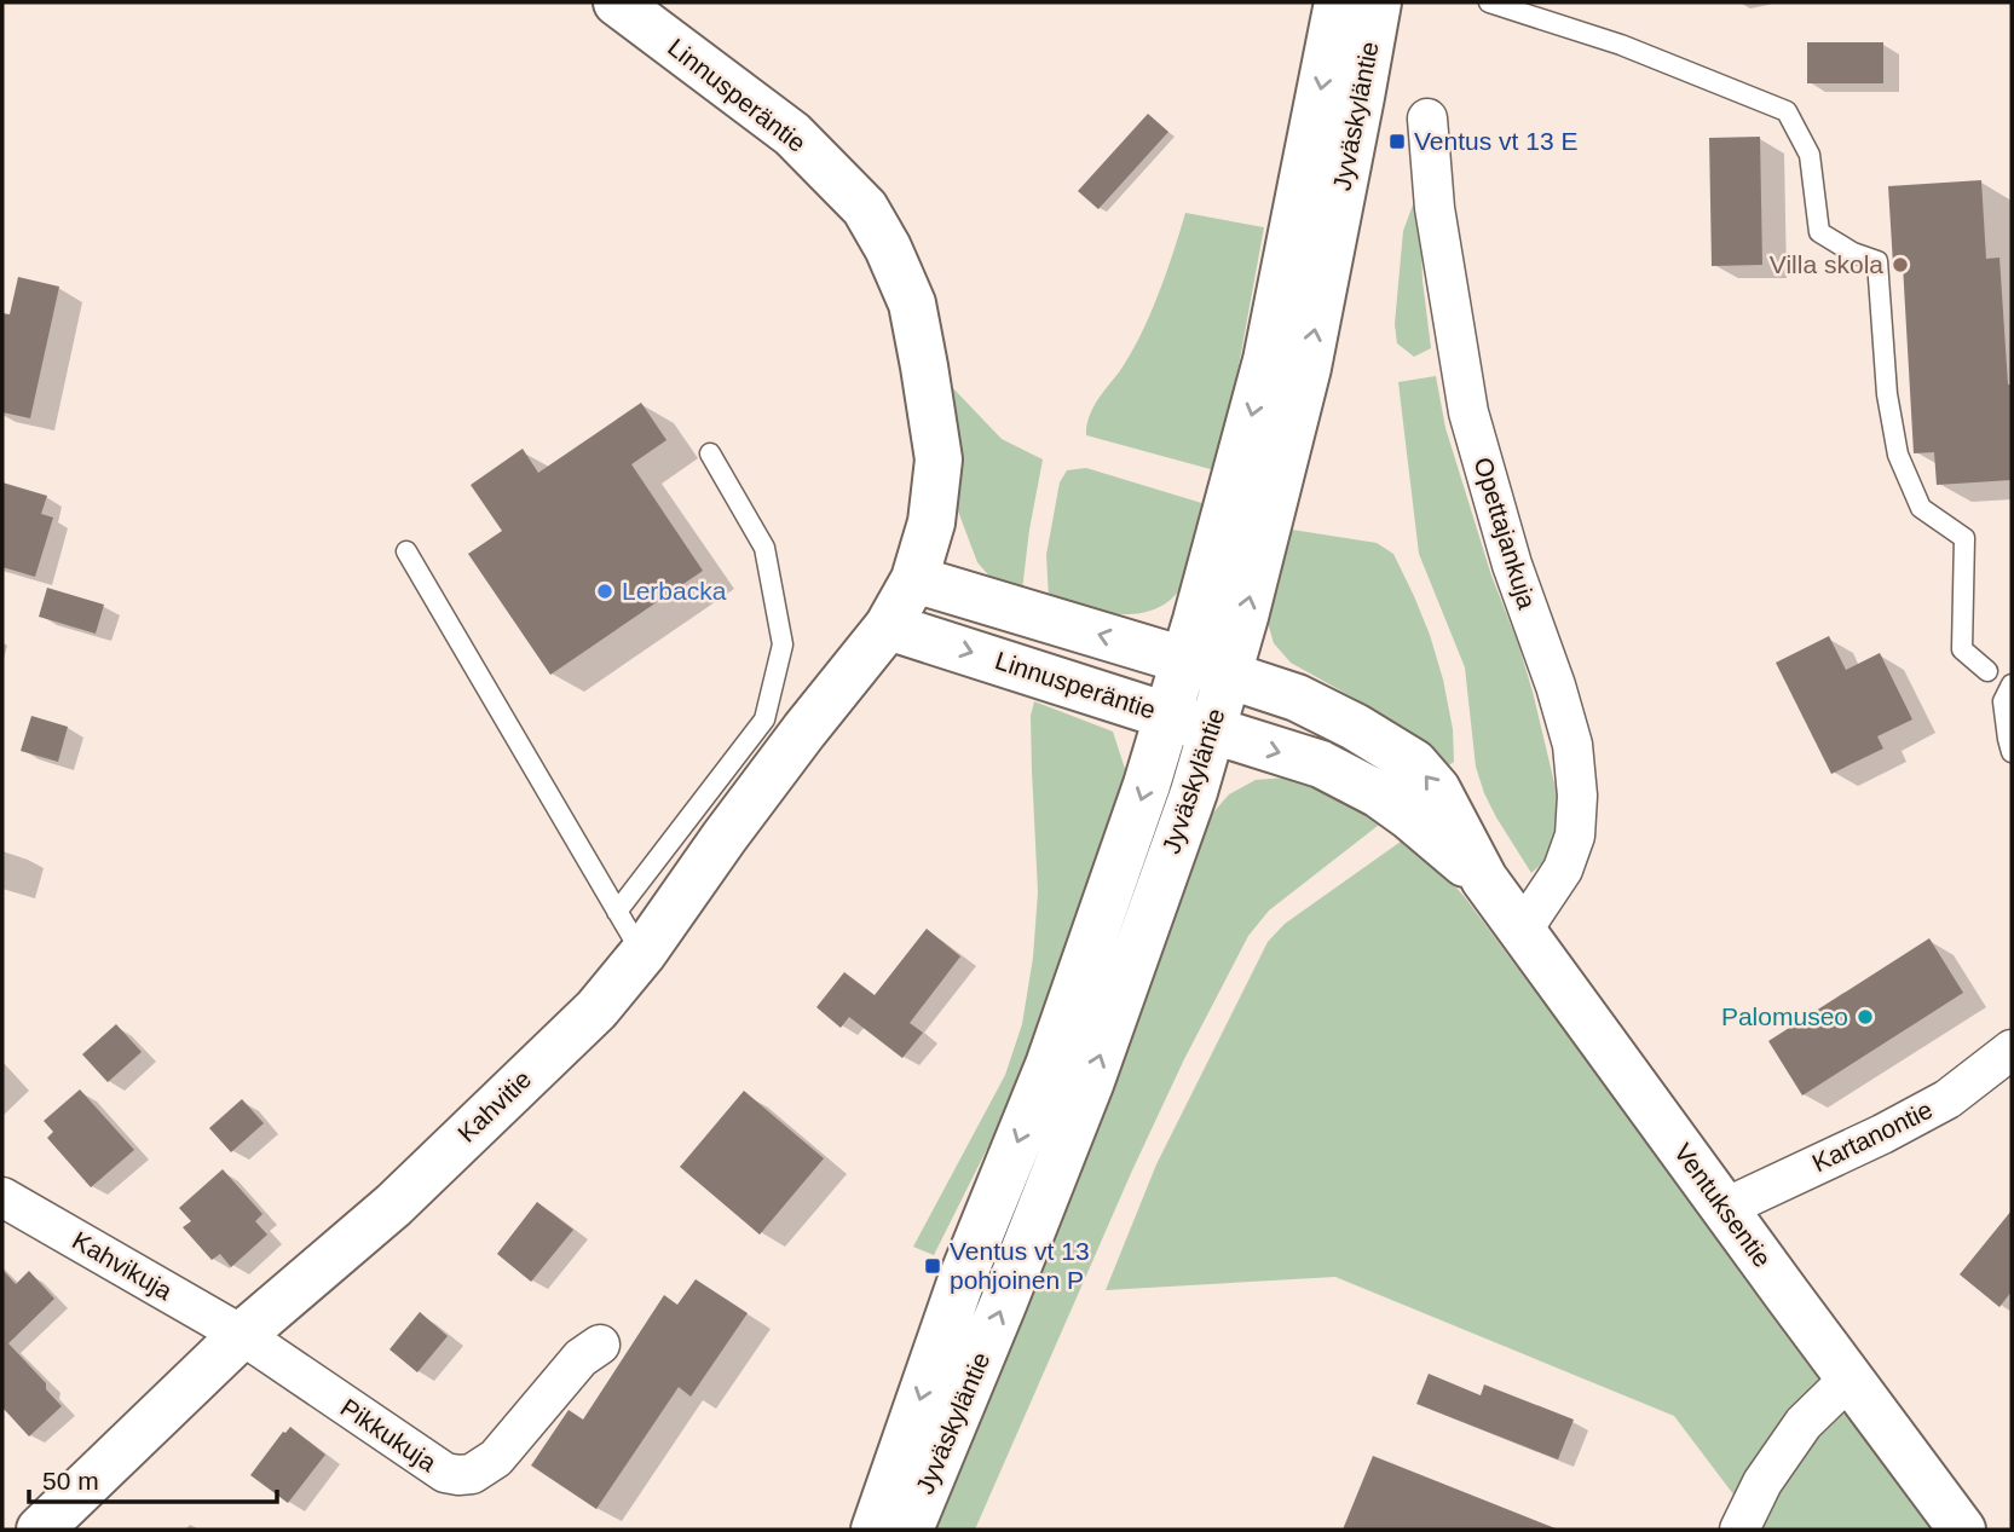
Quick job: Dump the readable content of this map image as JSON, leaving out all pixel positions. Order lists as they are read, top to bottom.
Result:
{
  "streets": {
    "main road": [
      "Linnusperäntie",
      "Jyväskyläntie",
      "Kahvitie",
      "Ventuksentie"
    ],
    "street": [
      "Opettajankuja",
      "Kartanontie",
      "Kahvikuja",
      "Pikkukuja"
    ]
  },
  "crossings": [
    ["Linnusperäntie", "Jyväskyläntie"],
    ["Linnusperäntie", "Kahvitie"],
    ["Linnusperäntie", "Ventuksentie"],
    ["Jyväskyläntie", "Ventuksentie"],
    ["Opettajankuja", "Ventuksentie"],
    ["Kahvitie", "Kahvikuja"],
    ["Kahvitie", "Pikkukuja"],
    ["Kartanontie", "Ventuksentie"],
    ["Kahvikuja", "Pikkukuja"]
  ],
  "places": {
    "transit": ["Ventus vt 13 E", "Ventus vt 13 pohjoinen P"],
    "other": ["Villa skola", "Lerbacka", "Palomuseo"]
  },
  "scale_bar": "50 m"
}
